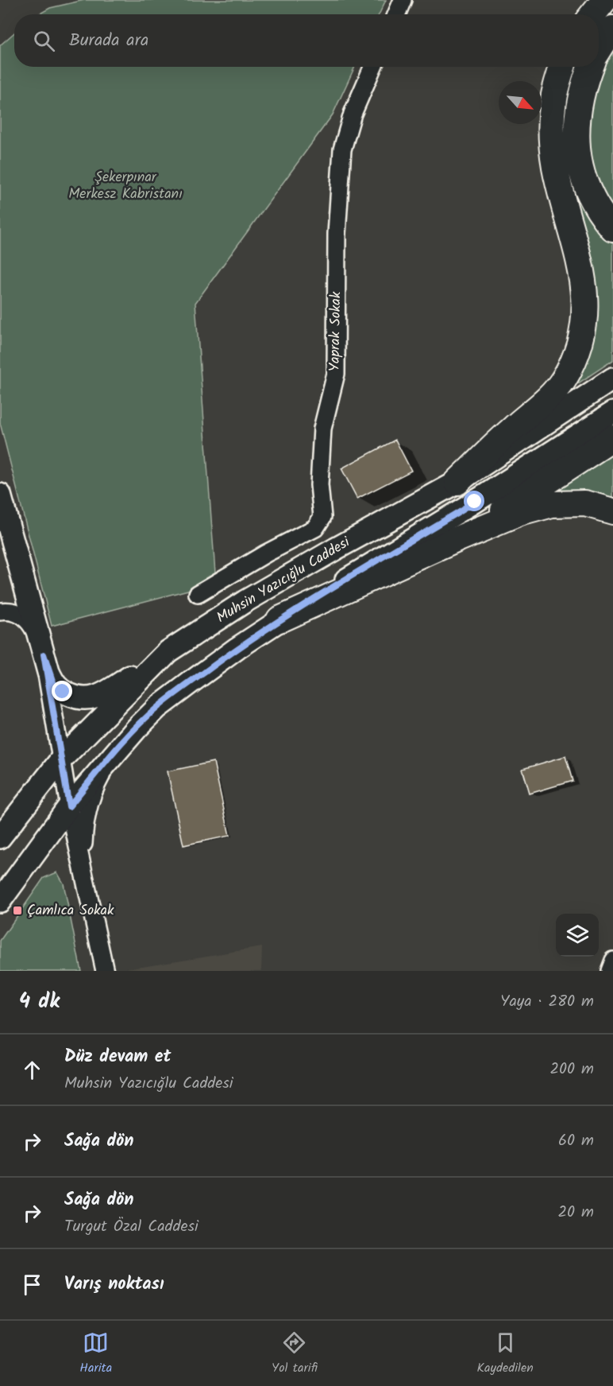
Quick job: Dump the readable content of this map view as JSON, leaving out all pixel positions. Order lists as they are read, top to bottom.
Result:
{
  "streets": {
    "main road": ["Muhsin Yazıcığlu Caddesi"],
    "street": ["Yaprak Sokak"]
  },
  "parks": ["Şekerpınar Merkesz Kabristanı"],
  "places": {
    "transit": ["Çamlıca Sokak"]
  },
  "north": "bottom right",
  "page": {
    "search": "Burada ara",
    "heading": ["4 dk", "Yaya · 280 m"],
    "list": [
      ["Düz devam et", "Muhsin Yazıcığlu Caddesi", "200 m"],
      ["Sağa dön", "60 m"],
      ["Sağa dön", "Turgut Özal Caddesi", "20 m"],
      "Varış noktası"
    ],
    "nav": ["Harita", "Yol tarifi", "Kaydedilen"]
  }
}
